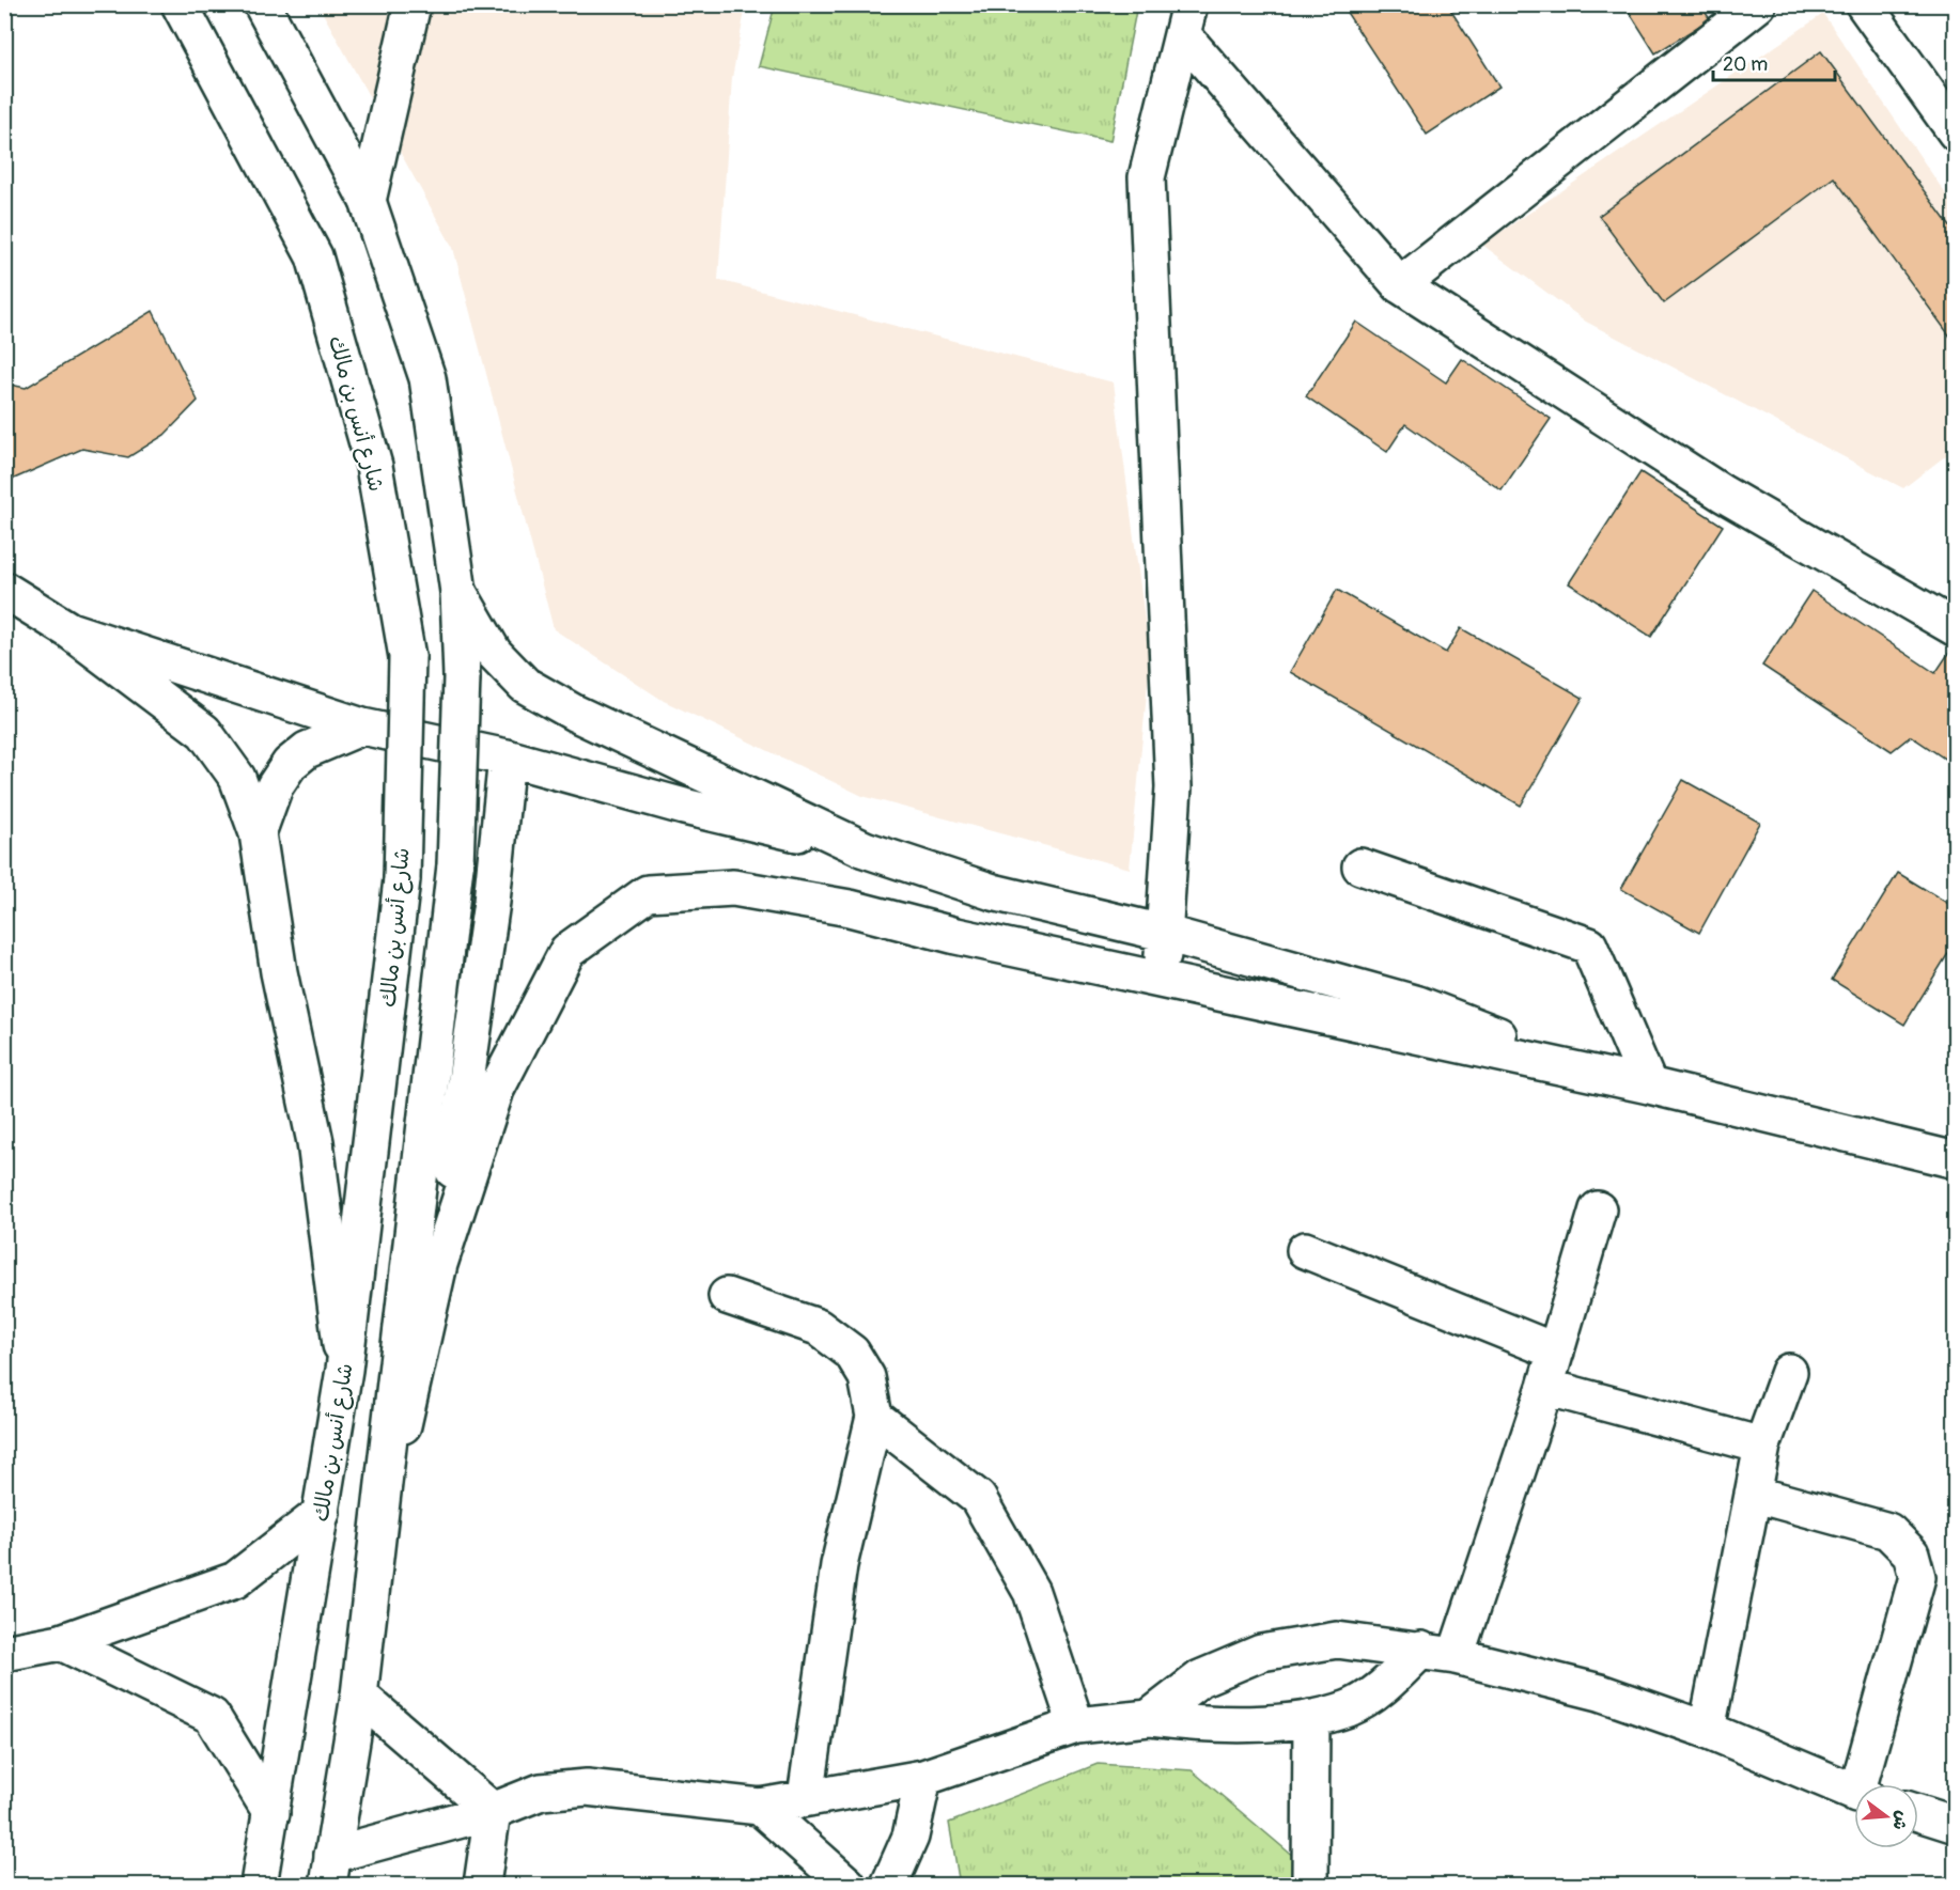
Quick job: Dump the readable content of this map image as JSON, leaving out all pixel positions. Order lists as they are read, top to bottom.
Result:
{
  "streets": {
    "street": ["شارع أنس بن مالك"]
  },
  "scale_bar": "20 m",
  "north": "right"
}
